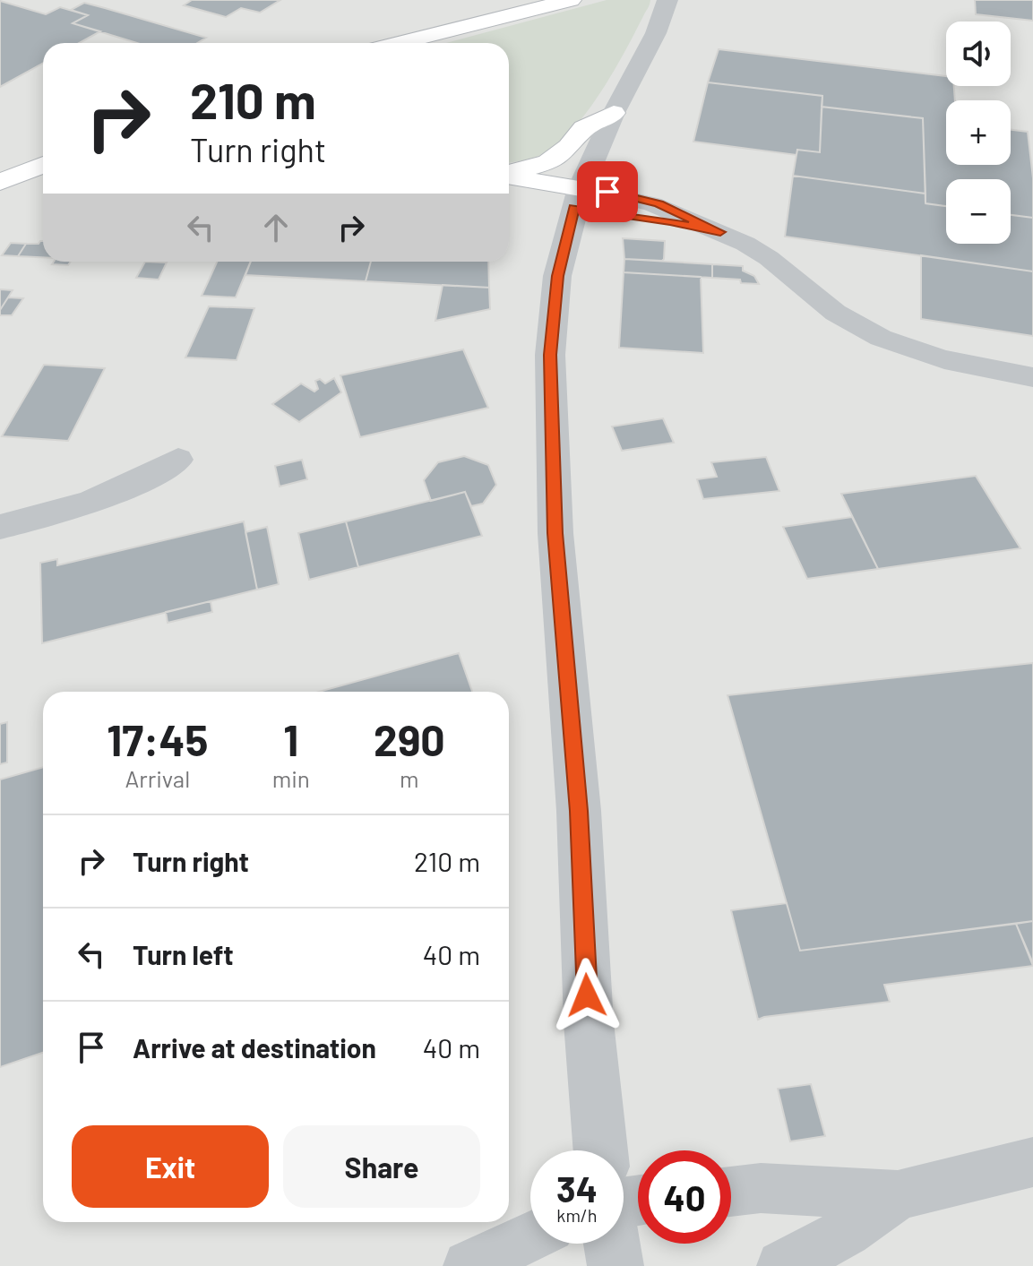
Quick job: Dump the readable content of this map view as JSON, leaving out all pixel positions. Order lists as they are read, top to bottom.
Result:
{
  "page": {
    "map_buttons": ["+", "−"],
    "turn": ["210 m", "Turn right"],
    "eta": [
      "17:45",
      "Arrival",
      "1",
      "min",
      "290",
      "m"
    ],
    "list": [
      {
        "name": "Turn right",
        "value": "210 m"
      },
      {
        "name": "Turn left",
        "value": "40 m"
      },
      {
        "name": "Arrive at destination",
        "value": "40 m"
      }
    ],
    "buttons": ["Exit", "Share"],
    "speed": "34 km/h",
    "limit": "40"
  }
}
